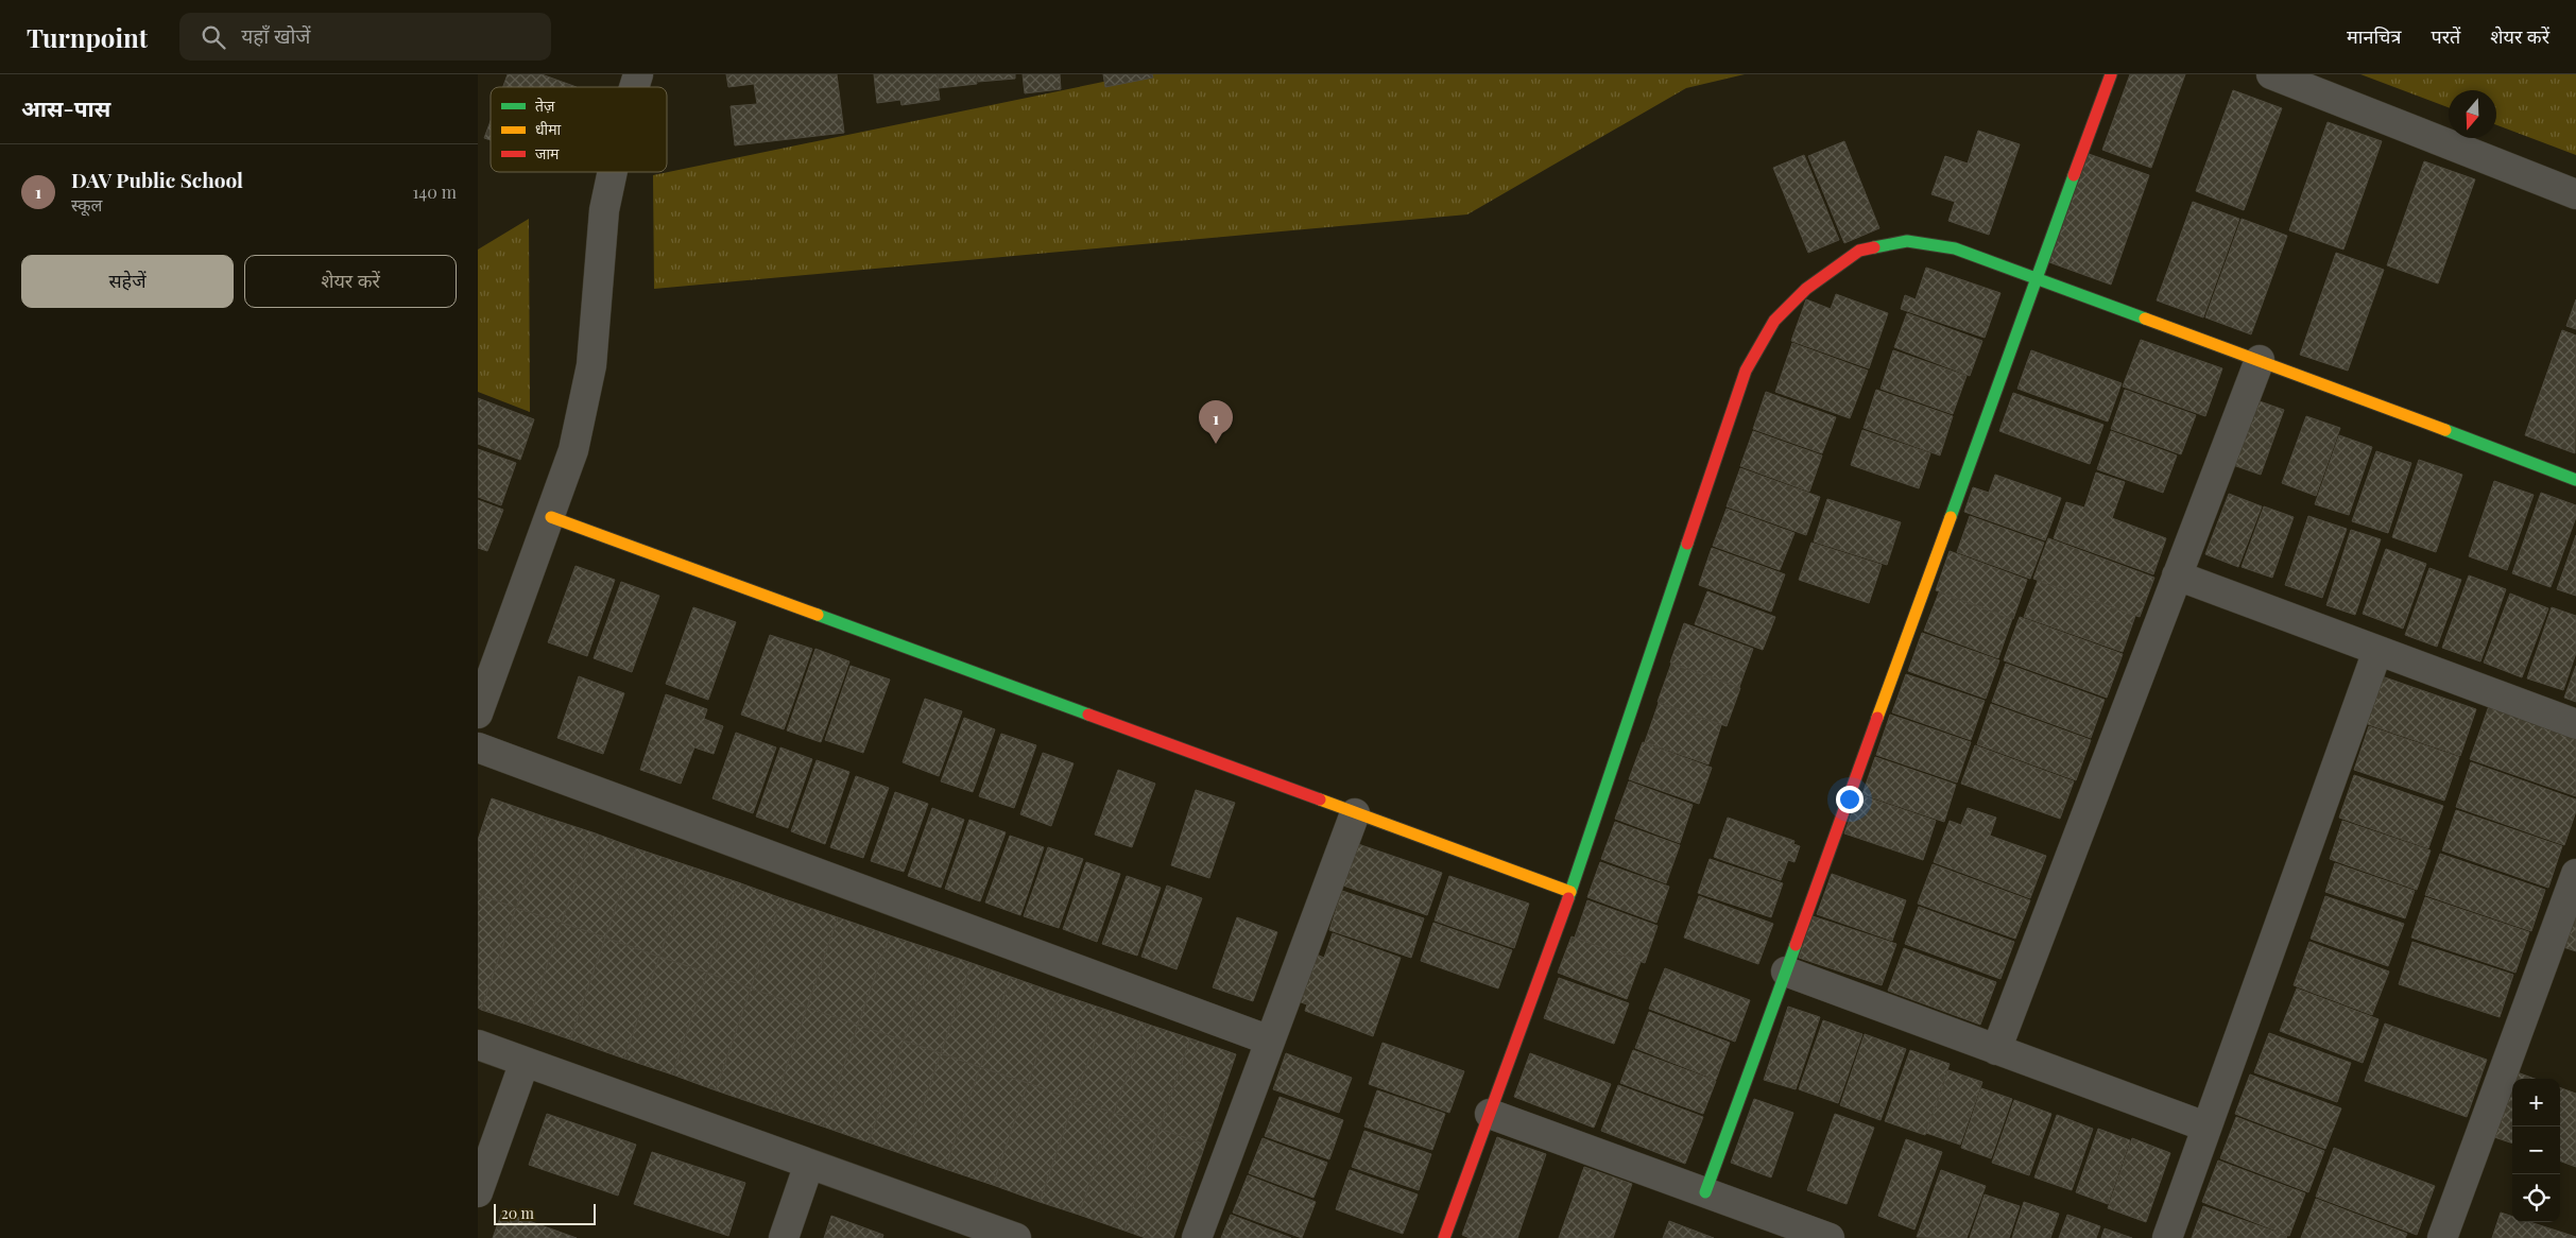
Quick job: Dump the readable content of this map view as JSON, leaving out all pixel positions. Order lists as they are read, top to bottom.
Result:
{
  "legend": ["तेज़", "धीमा", "जाम"],
  "scale_bar": "20 m",
  "north": "bottom",
  "page": {
    "header": "Turnpoint",
    "search": "यहाँ खोजें",
    "nav": ["मानचित्र", "परतें", "शेयर करें"],
    "heading": "आस-पास",
    "list": [
      {
        "mark": "1",
        "name": "DAV Public School",
        "note": "स्कूल",
        "value": "140 m"
      }
    ],
    "buttons": ["सहेजें", "शेयर करें"],
    "pins": "1",
    "map_buttons": ["+", "−"],
    "scale": "20 m"
  }
}
